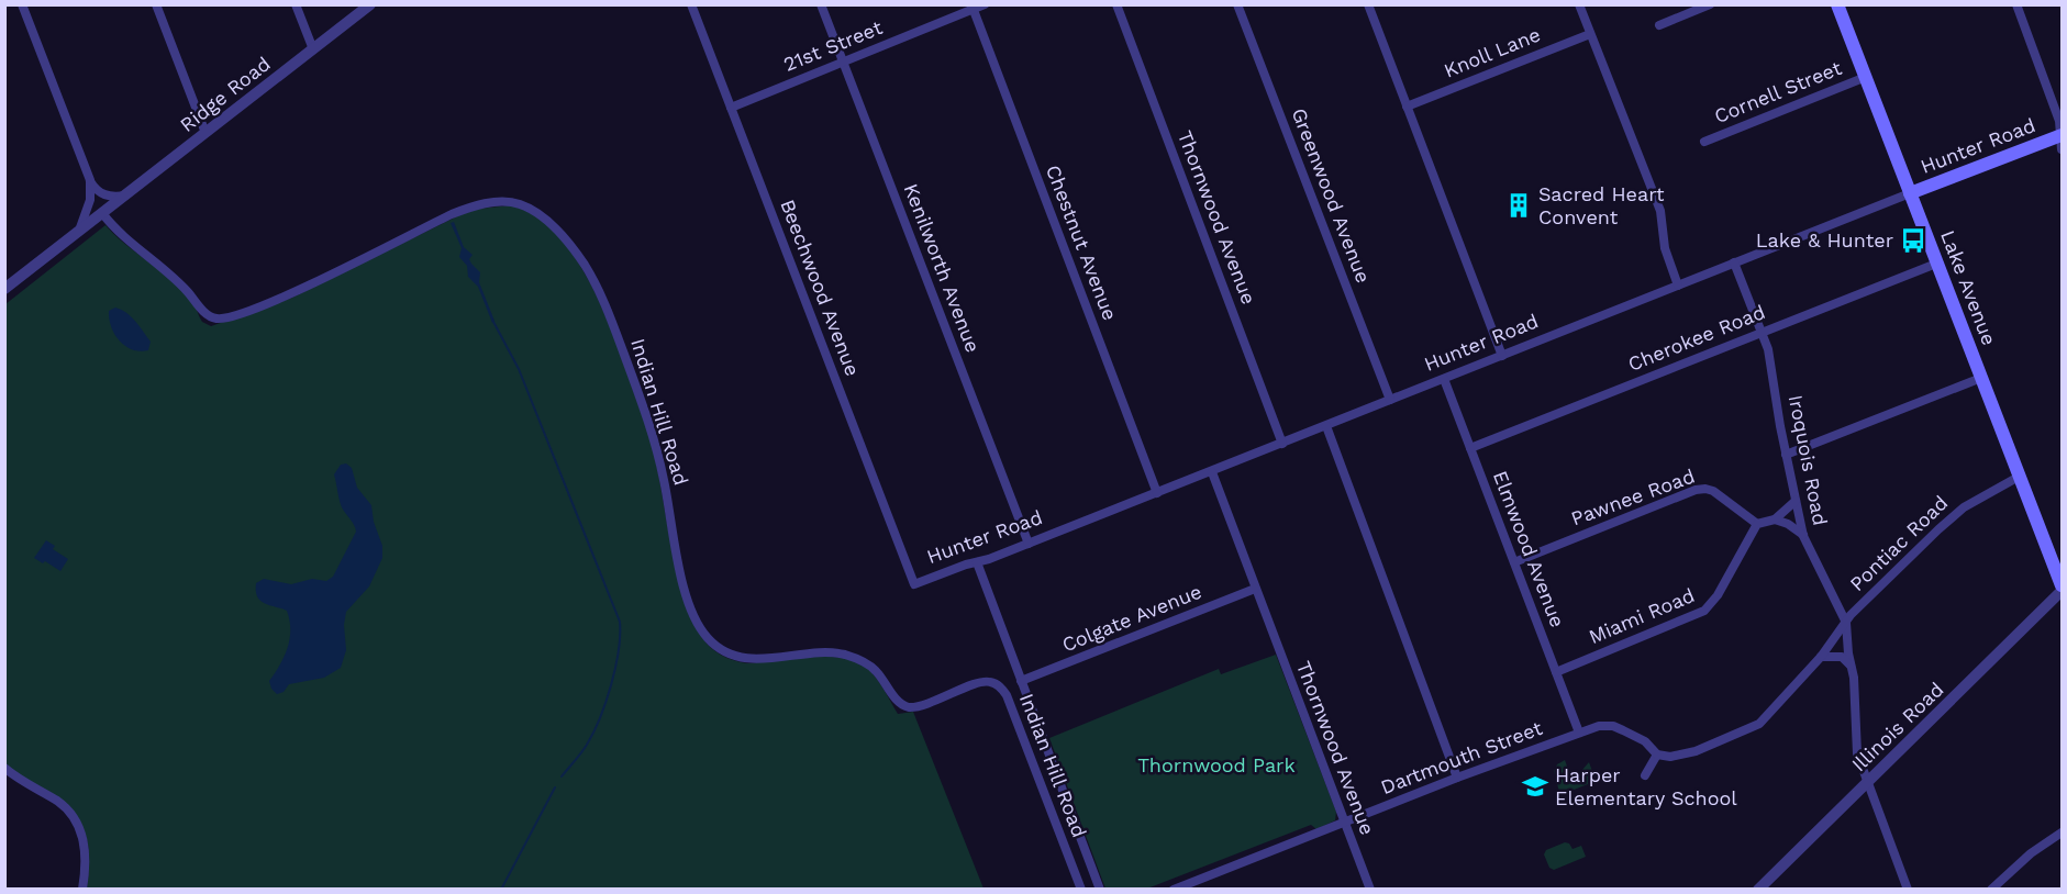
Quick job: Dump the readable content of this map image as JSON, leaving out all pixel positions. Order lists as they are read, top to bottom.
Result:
{
  "streets": {
    "main road": ["Hunter Road", "Lake Avenue"],
    "street": [
      "21st Street",
      "Knoll Lane",
      "Cornell Street",
      "Ridge Road",
      "Greenwood Avenue",
      "Thornwood Avenue",
      "Chestnut Avenue",
      "Kenilworth Avenue",
      "Beechwood Avenue",
      "Cherokee Road",
      "Indian Hill Road",
      "Iroquois Road",
      "Pawnee Road",
      "Pontiac Road",
      "Elmwood Avenue",
      "Miami Road",
      "Colgate Avenue",
      "Illinois Road",
      "Dartmouth Street"
    ]
  },
  "crossings": [
    ["21st Street", "Chestnut Avenue"],
    ["21st Street", "Kenilworth Avenue"],
    ["21st Street", "Beechwood Avenue"],
    ["Cornell Street", "Lake Avenue"],
    ["Ridge Road", "Indian Hill Road"],
    ["Hunter Road", "Greenwood Avenue"],
    ["Hunter Road", "Thornwood Avenue"],
    ["Hunter Road", "Chestnut Avenue"],
    ["Hunter Road", "Kenilworth Avenue"],
    ["Hunter Road", "Beechwood Avenue"],
    ["Hunter Road", "Lake Avenue"],
    ["Hunter Road", "Iroquois Road"],
    ["Hunter Road", "Elmwood Avenue"],
    ["Thornwood Avenue", "Colgate Avenue"],
    ["Thornwood Avenue", "Dartmouth Street"],
    ["Lake Avenue", "Cherokee Road"],
    ["Lake Avenue", "Pontiac Road"],
    ["Cherokee Road", "Iroquois Road"],
    ["Cherokee Road", "Elmwood Avenue"],
    ["Iroquois Road", "Pontiac Road"],
    ["Iroquois Road", "Illinois Road"],
    ["Pawnee Road", "Elmwood Avenue"],
    ["Pawnee Road", "Miami Road"],
    ["Elmwood Avenue", "Miami Road"],
    ["Elmwood Avenue", "Dartmouth Street"]
  ],
  "parks": ["Thornwood Park"],
  "places": {
    "building": ["Sacred Heart Convent"],
    "bus stop": ["Lake & Hunter"],
    "school or university": ["Harper Elementary School"]
  }
}
